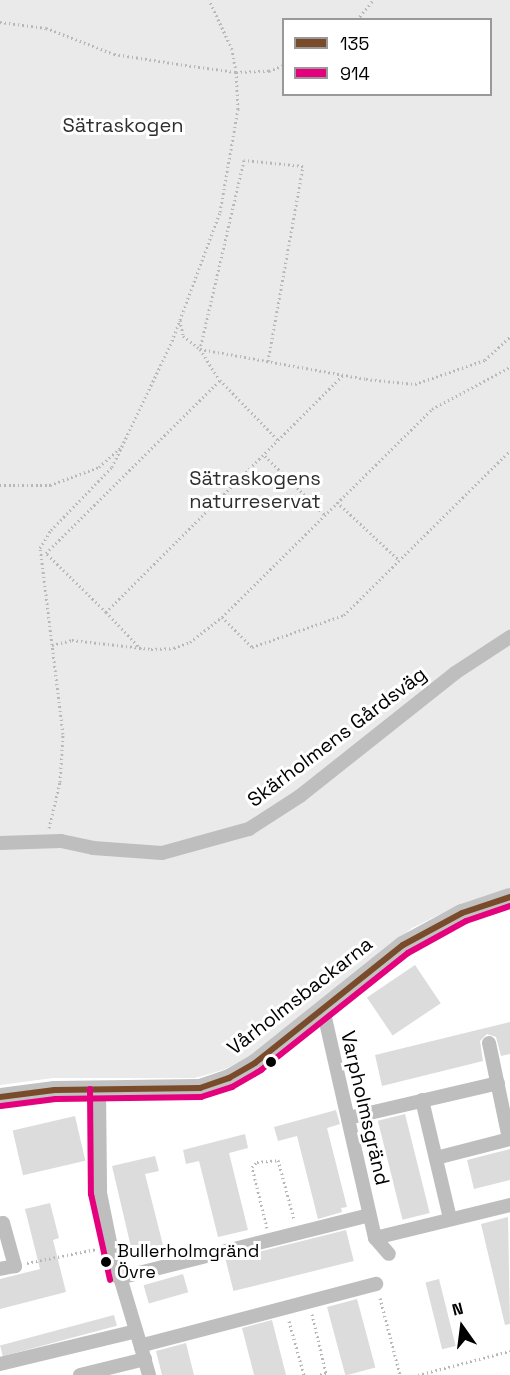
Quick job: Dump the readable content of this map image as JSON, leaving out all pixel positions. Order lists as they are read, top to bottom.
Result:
{
  "streets": {
    "street": ["Skärholmens Gårdsväg", "Vårholmsbackarna", "Varpholmsgränd"]
  },
  "crossings": [
    ["Vårholmsbackarna", "Varpholmsgränd"]
  ],
  "parks": ["Sätraskogen", "Sätraskogens naturreservat"],
  "places": ["Bullerholmgränd Övre"],
  "lines": ["transit line 135", "transit line 914"],
  "legend": ["135", "914"],
  "north": "top"
}
